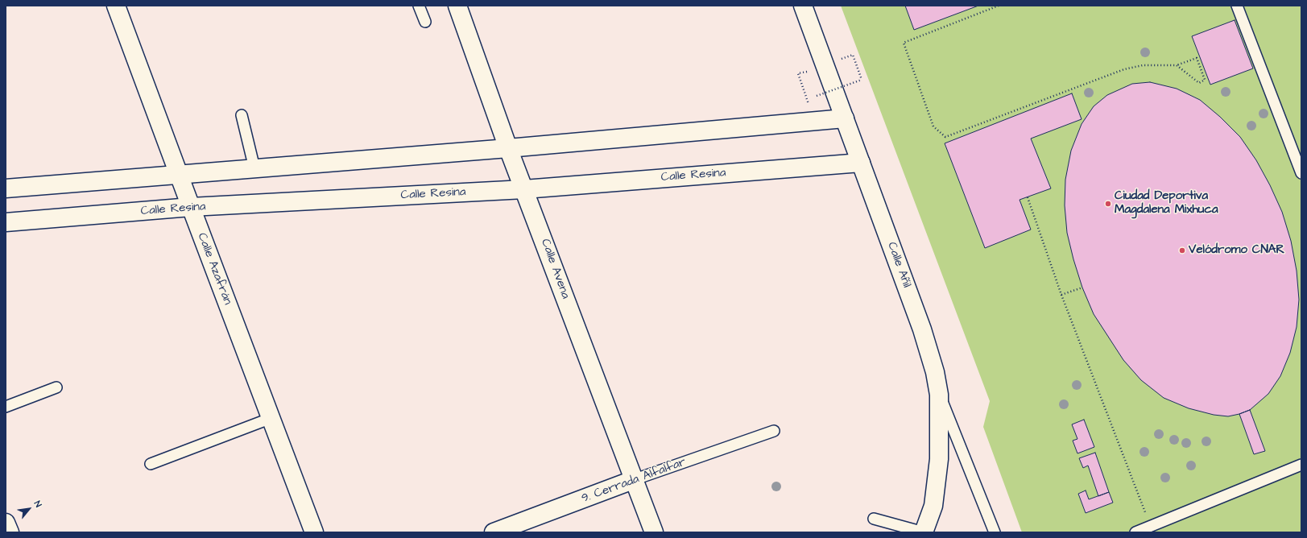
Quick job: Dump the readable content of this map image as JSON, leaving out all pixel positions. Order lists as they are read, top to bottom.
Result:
{
  "streets": {
    "street": [
      "Calle Resina",
      "Calle Añil",
      "Calle Azafrán",
      "Calle Avena",
      "9. Cerrada Alfalfar"
    ]
  },
  "crossings": [
    ["Calle Resina", "Calle Añil"],
    ["Calle Resina", "Calle Azafrán"],
    ["Calle Resina", "Calle Avena"],
    ["Calle Avena", "9. Cerrada Alfalfar"]
  ],
  "places": ["Ciudad Deportiva Magdalena Mixhuca", "Velódromo CNAR"],
  "north": "top right"
}
